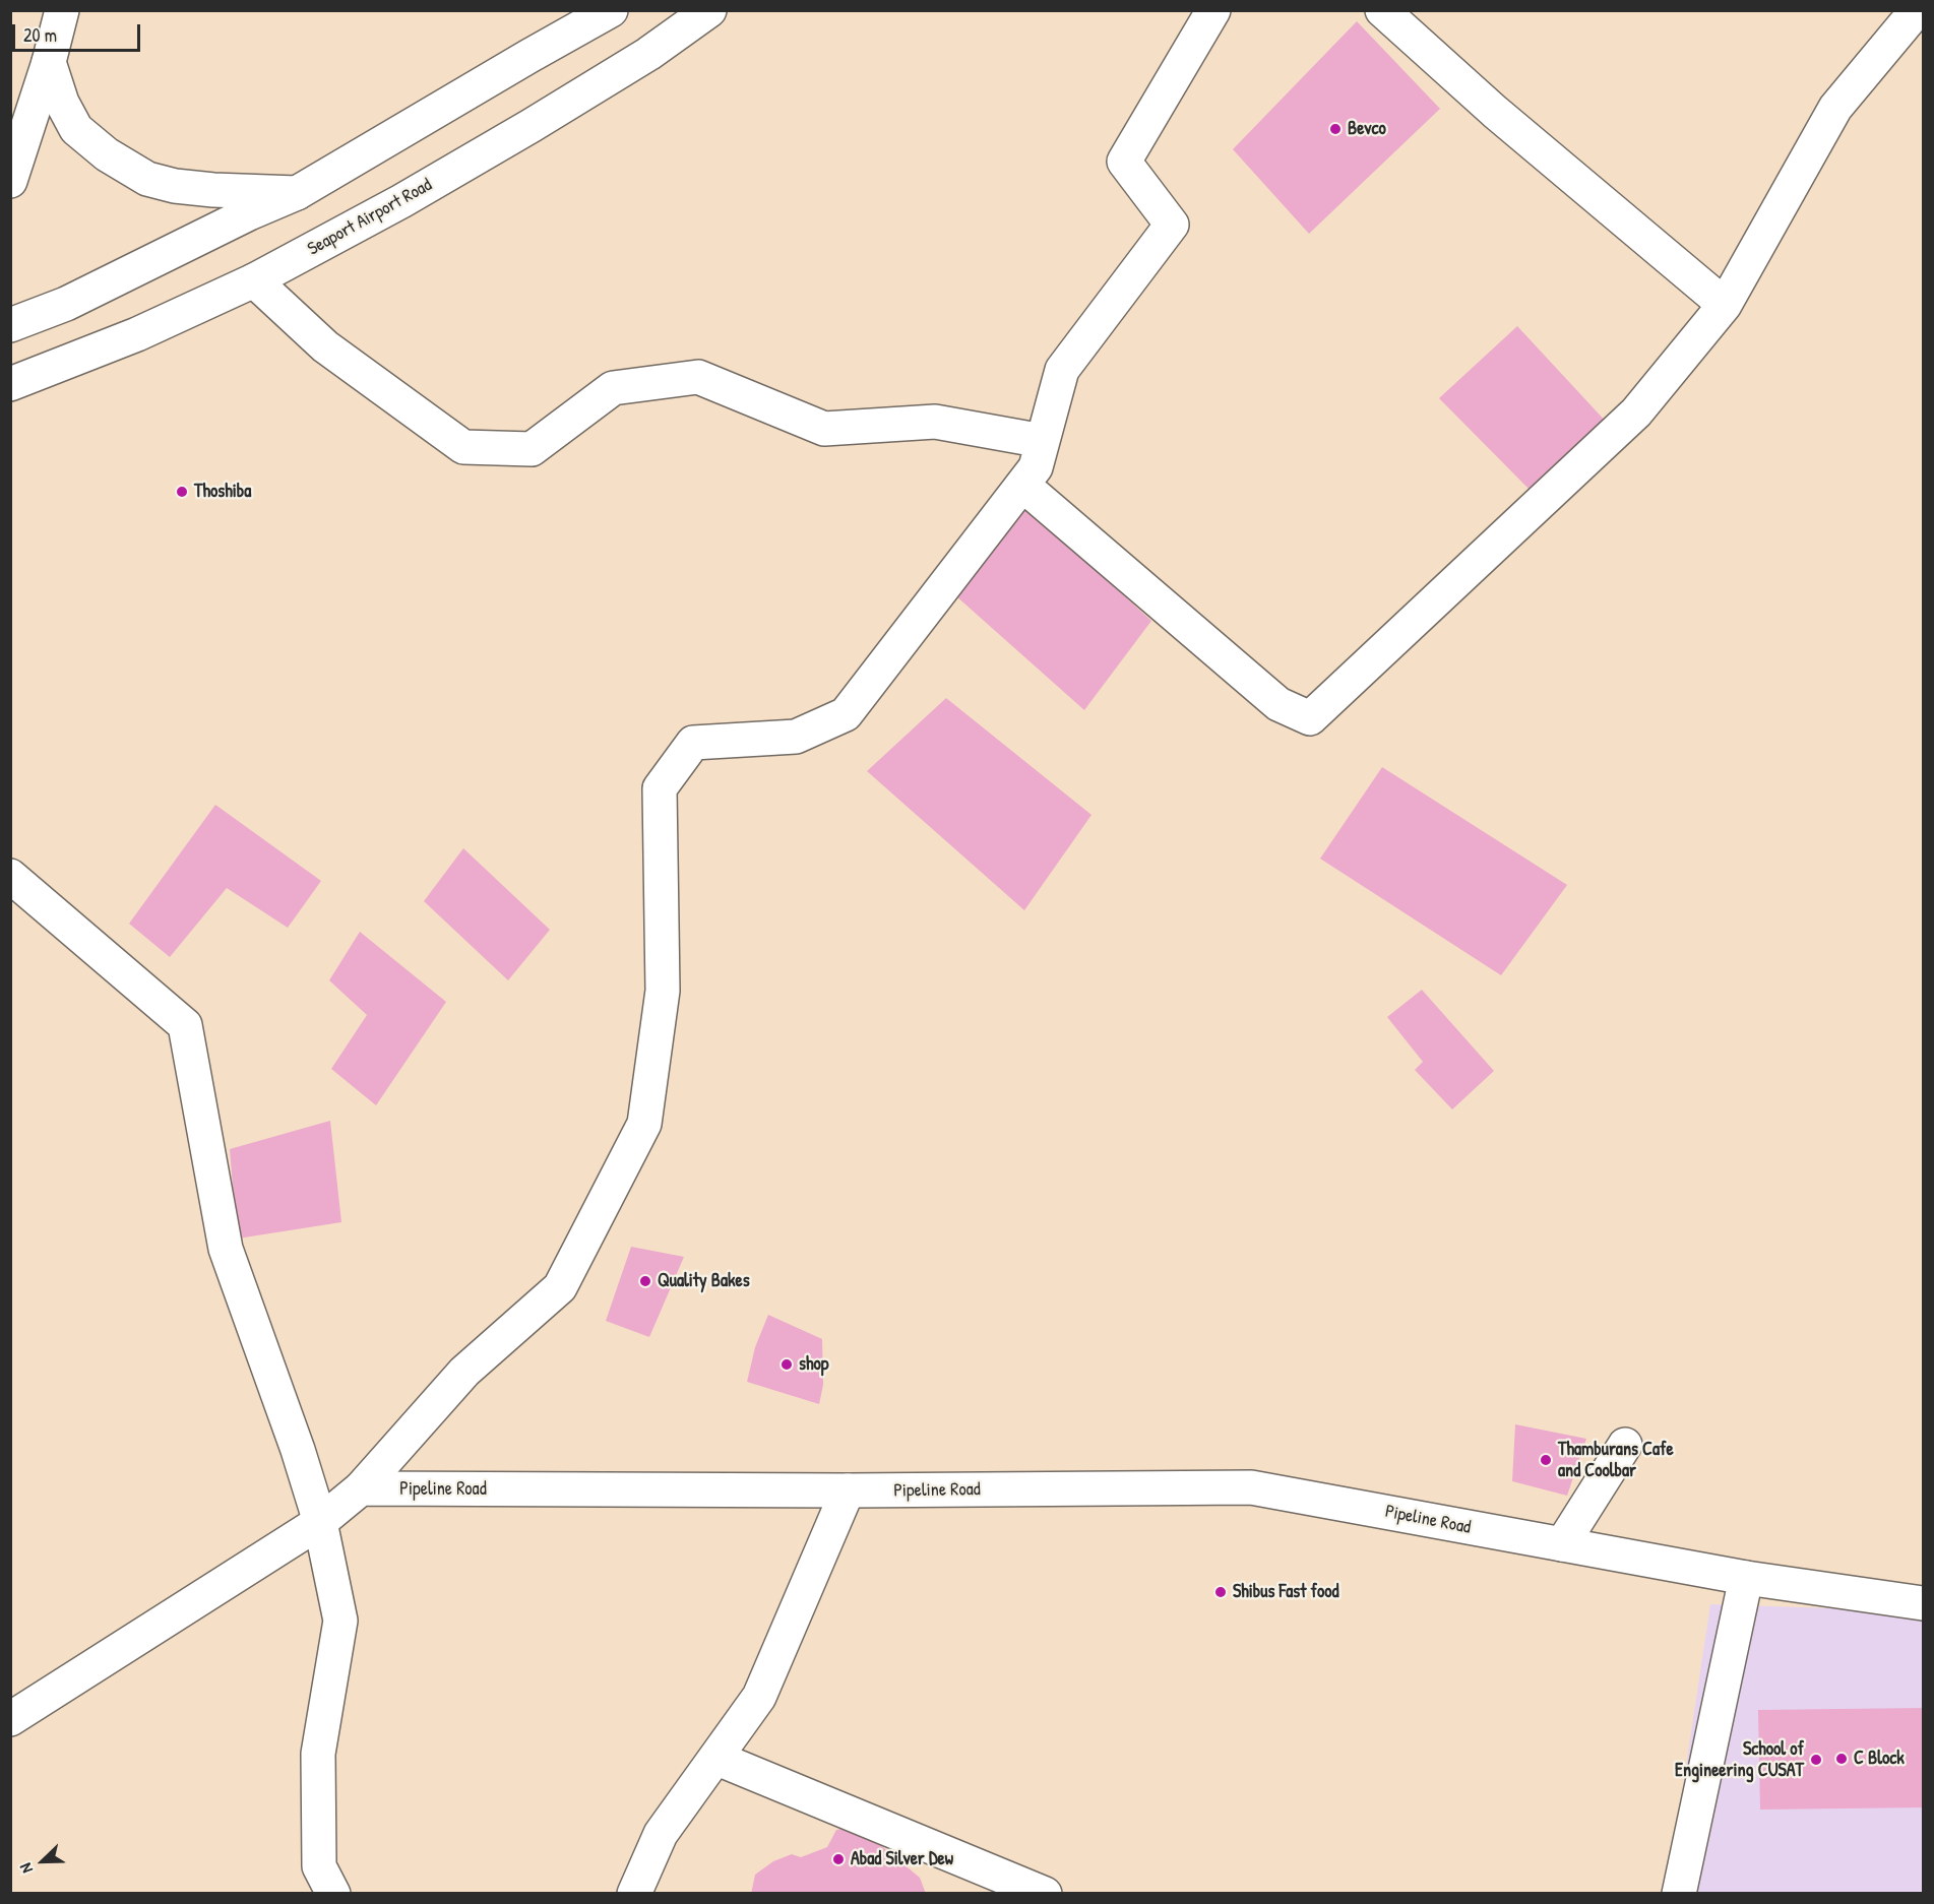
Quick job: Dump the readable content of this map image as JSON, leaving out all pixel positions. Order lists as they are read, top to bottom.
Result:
{
  "streets": {
    "street": ["Seaport Airport Road", "Pipeline Road"]
  },
  "places": [
    "Bevco",
    "Thoshiba",
    "Quality Bakes",
    "shop",
    "Thamburans Cafe and Coolbar",
    "Shibus Fast food",
    "C Block",
    "School of Engineering CUSAT",
    "Abad Silver Dew"
  ],
  "scale_bar": "20 m",
  "north": "bottom left"
}
